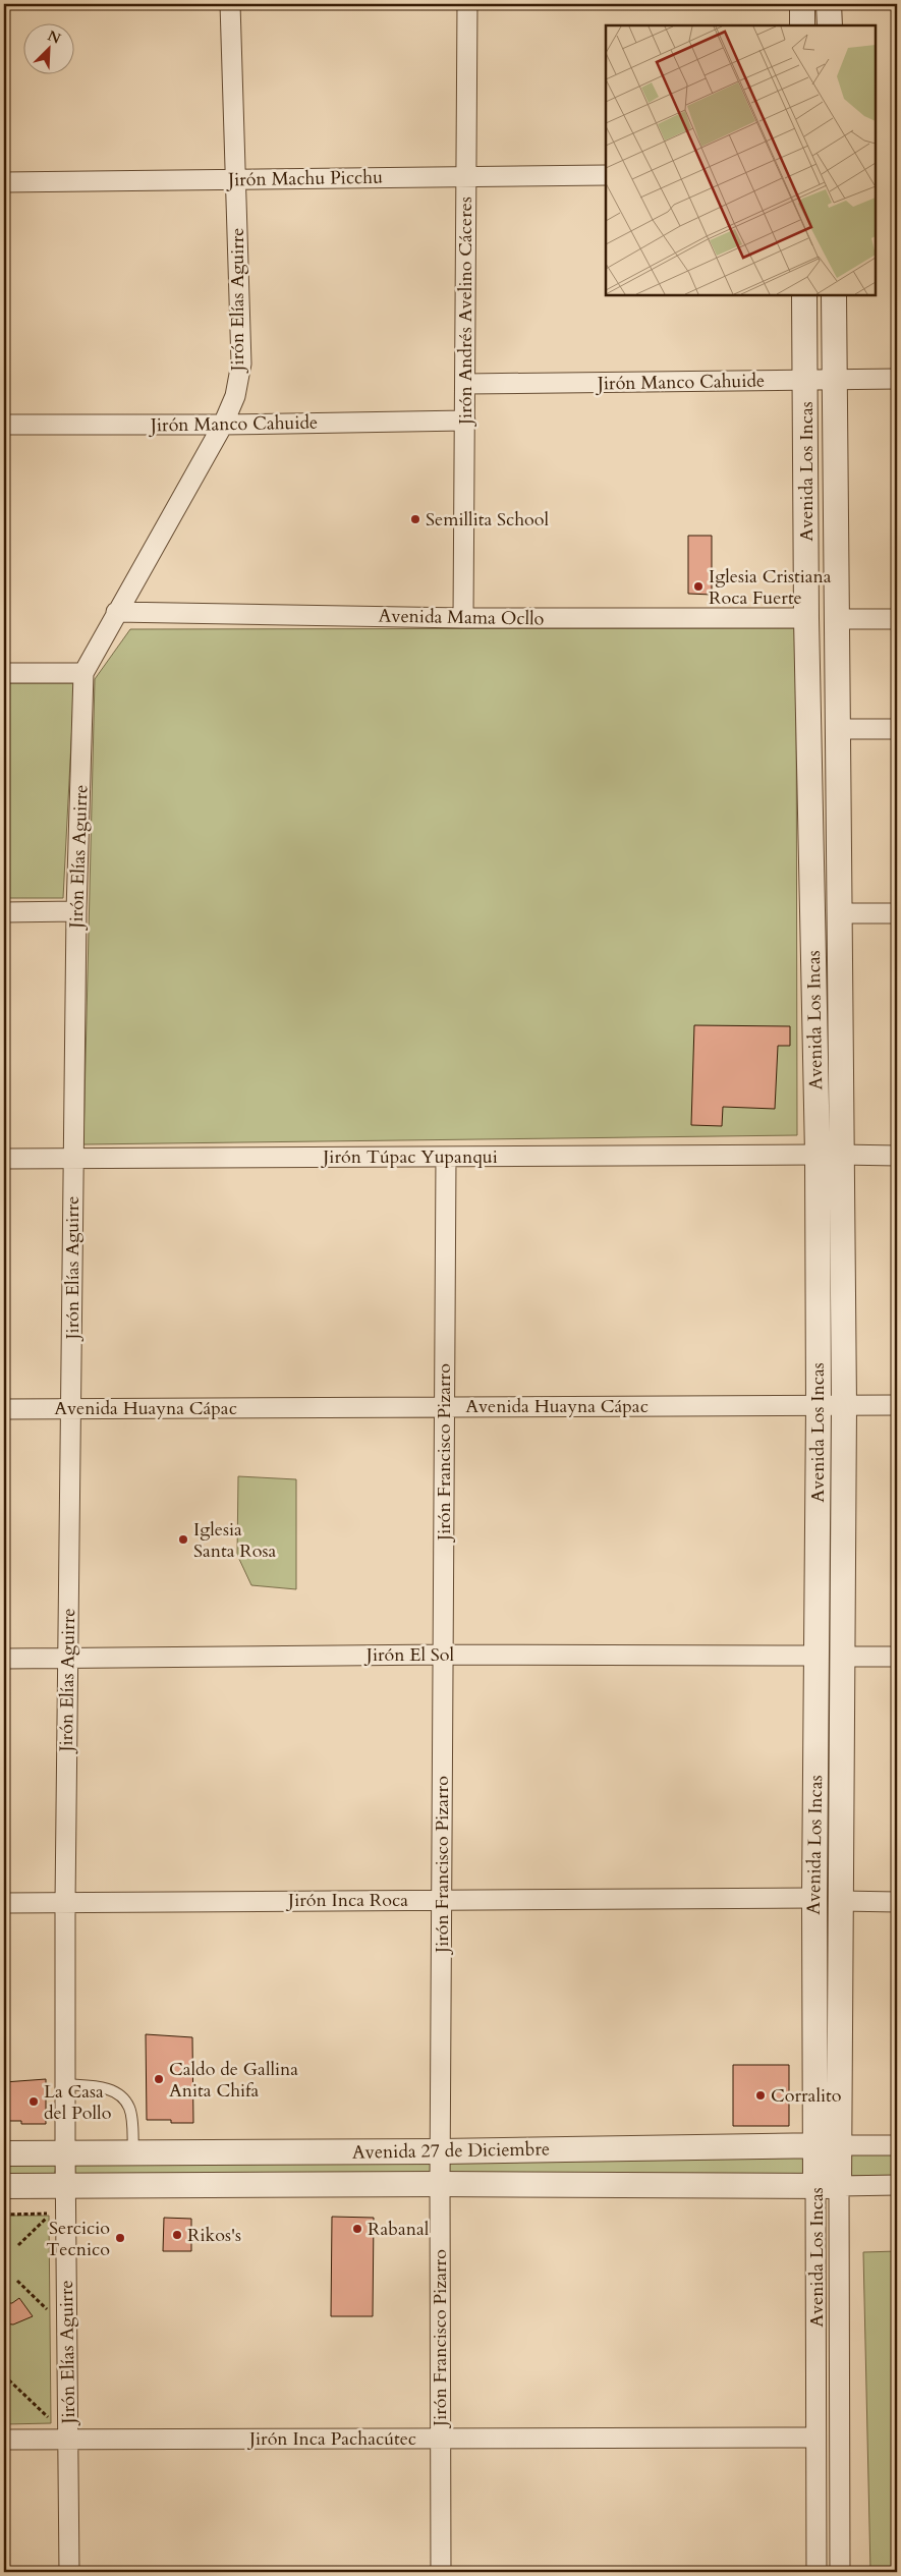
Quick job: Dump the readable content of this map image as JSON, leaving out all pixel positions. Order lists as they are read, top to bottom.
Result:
{
  "streets": {
    "street": [
      "Jirón Machu Picchu",
      "Jirón Elías Aguirre",
      "Jirón Andrés Avelino Cáceres",
      "Jirón Manco Cahuide",
      "Avenida Los Incas",
      "Avenida Mama Ocllo",
      "Jirón Túpac Yupanqui",
      "Avenida Huayna Cápac",
      "Jirón Francisco Pizarro",
      "Jirón El Sol",
      "Jirón Inca Roca",
      "Avenida 27 de Diciembre",
      "Jirón Inca Pachacútec"
    ]
  },
  "crossings": [
    ["Jirón Machu Picchu", "Jirón Elías Aguirre"],
    ["Jirón Machu Picchu", "Jirón Andrés Avelino Cáceres"],
    ["Jirón Elías Aguirre", "Jirón Manco Cahuide"],
    ["Jirón Elías Aguirre", "Avenida Mama Ocllo"],
    ["Jirón Elías Aguirre", "Jirón Túpac Yupanqui"],
    ["Jirón Elías Aguirre", "Avenida Huayna Cápac"],
    ["Jirón Elías Aguirre", "Jirón El Sol"],
    ["Jirón Elías Aguirre", "Jirón Inca Roca"],
    ["Jirón Elías Aguirre", "Avenida 27 de Diciembre"],
    ["Jirón Elías Aguirre", "Jirón Inca Pachacútec"],
    ["Jirón Andrés Avelino Cáceres", "Jirón Manco Cahuide"],
    ["Jirón Andrés Avelino Cáceres", "Avenida Mama Ocllo"],
    ["Jirón Manco Cahuide", "Avenida Los Incas"],
    ["Avenida Los Incas", "Avenida Mama Ocllo"],
    ["Avenida Los Incas", "Jirón Túpac Yupanqui"],
    ["Avenida Los Incas", "Avenida Huayna Cápac"],
    ["Avenida Los Incas", "Jirón El Sol"],
    ["Avenida Los Incas", "Jirón Inca Roca"],
    ["Avenida Los Incas", "Avenida 27 de Diciembre"],
    ["Avenida Los Incas", "Jirón Inca Pachacútec"],
    ["Jirón Túpac Yupanqui", "Jirón Francisco Pizarro"],
    ["Avenida Huayna Cápac", "Jirón Francisco Pizarro"],
    ["Jirón Francisco Pizarro", "Jirón El Sol"],
    ["Jirón Francisco Pizarro", "Jirón Inca Roca"],
    ["Jirón Francisco Pizarro", "Avenida 27 de Diciembre"],
    ["Jirón Francisco Pizarro", "Jirón Inca Pachacútec"]
  ],
  "places": [
    "Semillita School",
    "Iglesia Cristiana Roca Fuerte",
    "Iglesia Santa Rosa",
    "Caldo de Gallina Anita Chifa",
    "Corralito",
    "La Casa del Pollo",
    "Rabanal",
    "Rikos's",
    "Sercicio Tecnico"
  ],
  "north": "top right"
}
